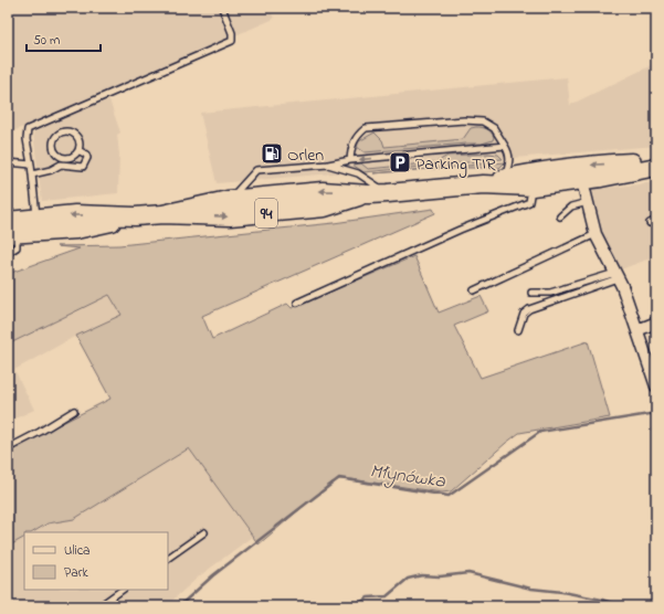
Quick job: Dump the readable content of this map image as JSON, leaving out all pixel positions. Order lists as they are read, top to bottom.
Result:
{
  "streets": {
    "main road": ["94"]
  },
  "water": ["Młynówka"],
  "places": {
    "fuel station": ["Orlen"],
    "parking": ["Parking TIR"]
  },
  "legend": ["Ulica", "Park"],
  "scale_bar": "50 m"
}
